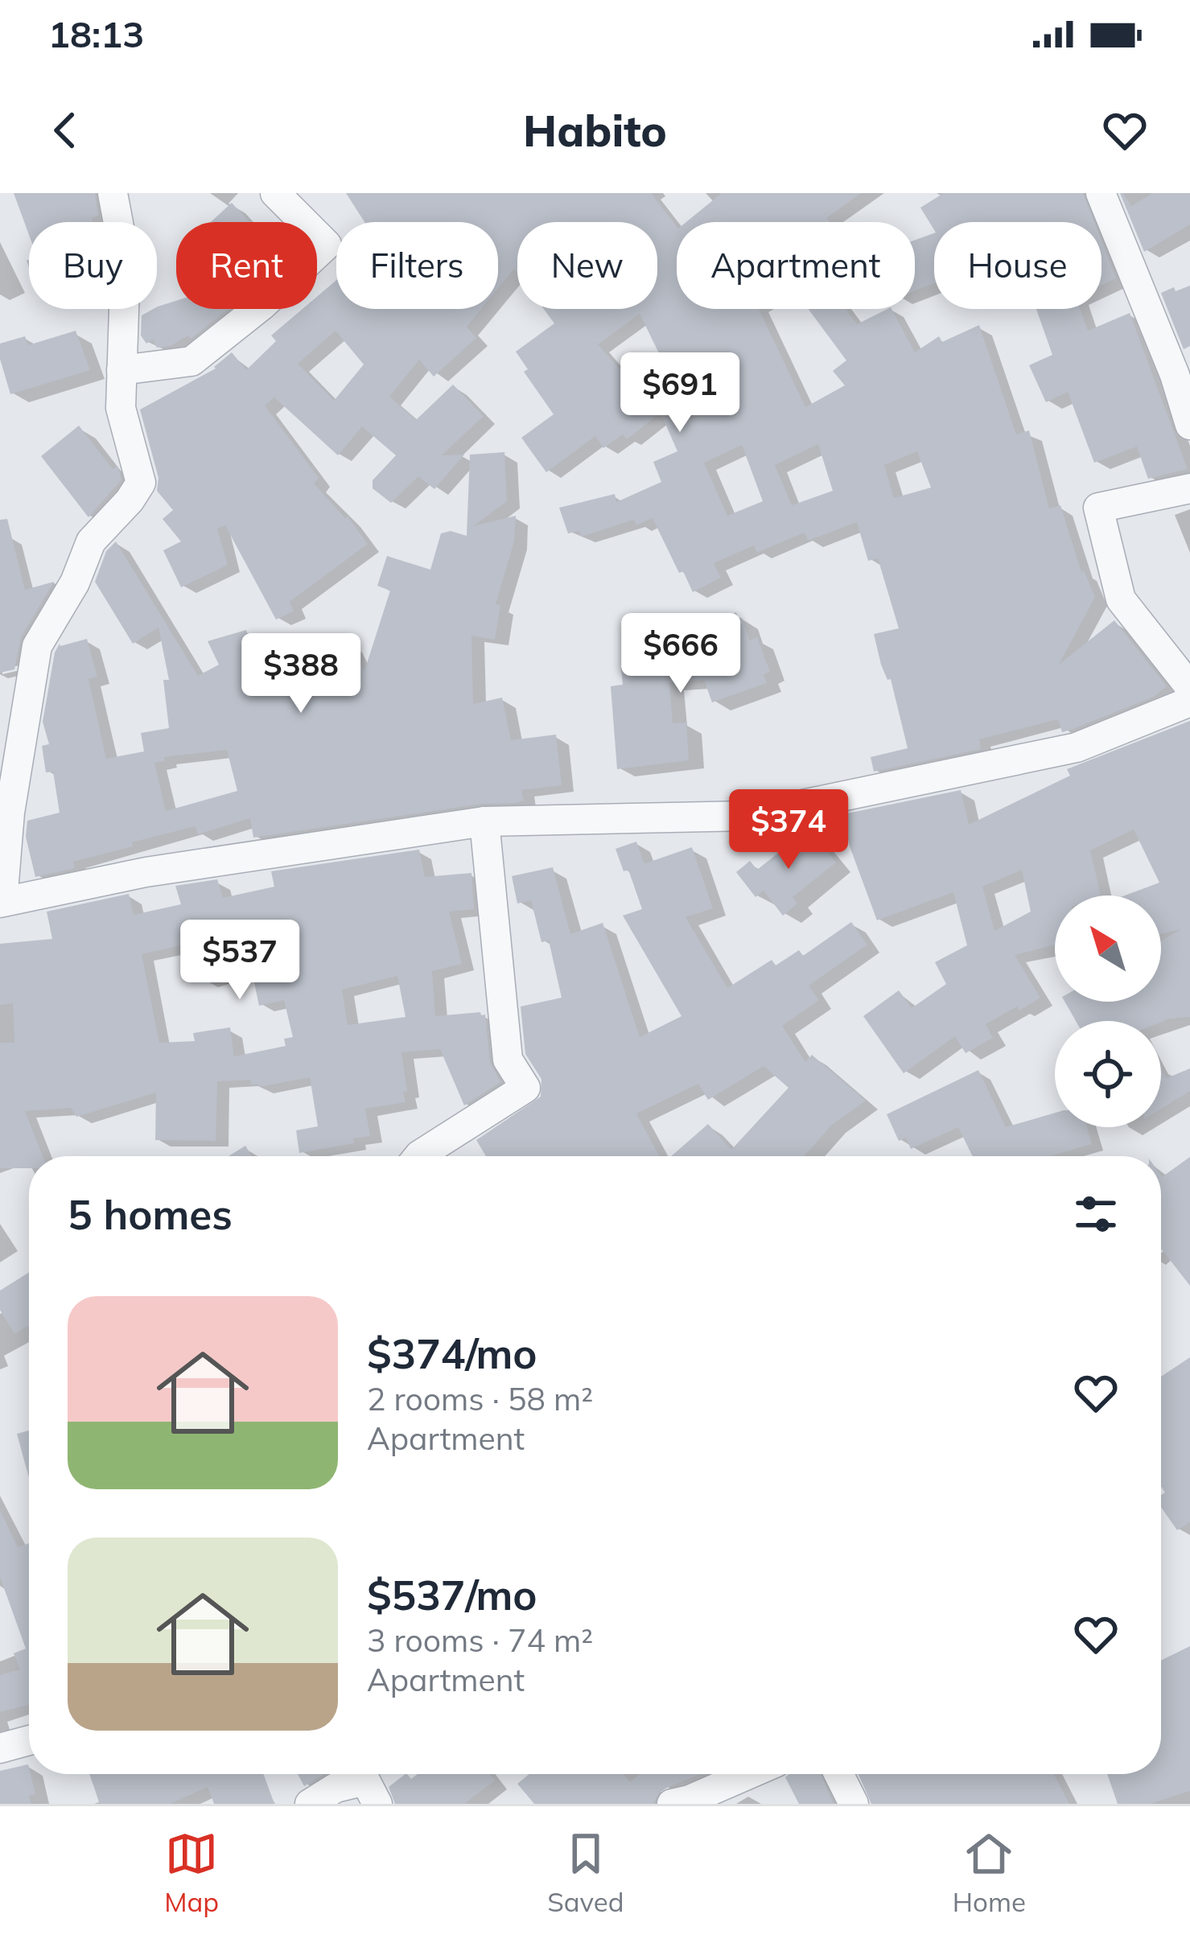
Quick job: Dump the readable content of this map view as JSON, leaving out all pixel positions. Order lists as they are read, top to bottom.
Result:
{
  "north": "top left",
  "page": {
    "status": "18:13",
    "header": "Habito",
    "chip": [
      "Buy",
      "Rent",
      "Filters",
      "New",
      "Apartment",
      "House"
    ],
    "price": [
      "$691",
      "$666",
      "$388",
      "$374",
      "$537"
    ],
    "heading": "5 homes",
    "list": [
      {
        "name": "$374/mo",
        "note": "2 rooms · 58 m² · Apartment"
      },
      {
        "name": "$537/mo",
        "note": "3 rooms · 74 m² · Apartment"
      }
    ],
    "tabs": ["Map", "Saved", "Home"]
  }
}
